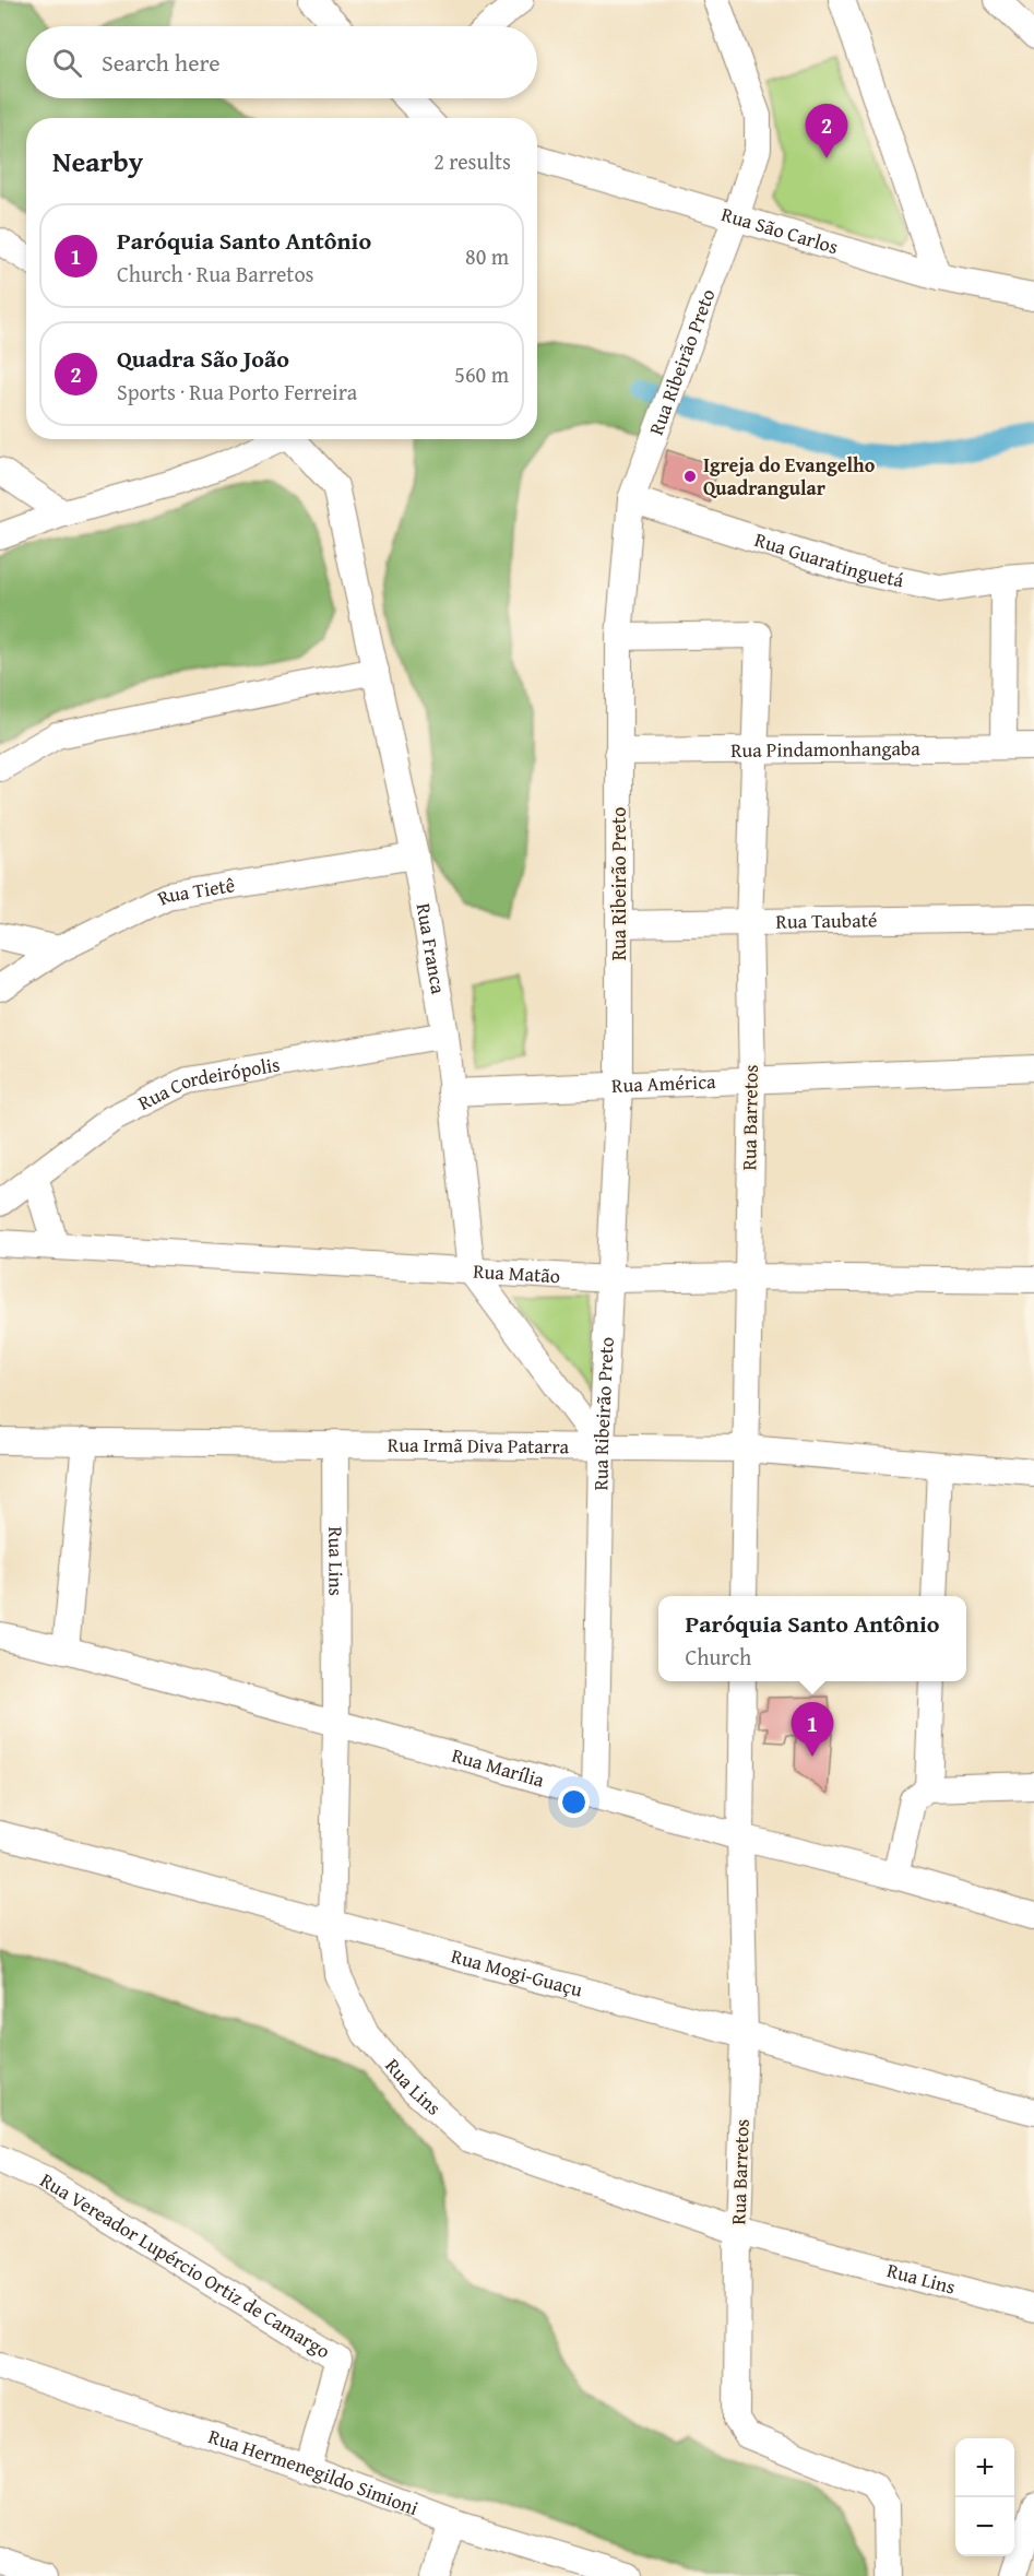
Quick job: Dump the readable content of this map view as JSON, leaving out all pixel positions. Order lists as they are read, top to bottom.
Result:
{
  "streets": {
    "street": [
      "Rua São Carlos",
      "Rua Ribeirão Preto",
      "Rua Guaratinguetá",
      "Rua Pindamonhangaba",
      "Rua Tietê",
      "Rua Taubaté",
      "Rua Franca",
      "Rua América",
      "Rua Cordeirópolis",
      "Rua Barretos",
      "Rua Matão",
      "Rua Irmã Diva Patarra",
      "Rua Lins",
      "Rua Marília",
      "Rua Mogi-Guaçu",
      "Rua Vereador Lupércio Ortiz de Camargo",
      "Rua Hermenegildo Simioni"
    ]
  },
  "crossings": [
    ["Rua São Carlos", "Rua Ribeirão Preto"],
    ["Rua Ribeirão Preto", "Rua Guaratinguetá"],
    ["Rua Ribeirão Preto", "Rua Pindamonhangaba"],
    ["Rua Ribeirão Preto", "Rua Taubaté"],
    ["Rua Ribeirão Preto", "Rua Franca"],
    ["Rua Ribeirão Preto", "Rua América"],
    ["Rua Ribeirão Preto", "Rua Barretos"],
    ["Rua Ribeirão Preto", "Rua Matão"],
    ["Rua Ribeirão Preto", "Rua Irmã Diva Patarra"],
    ["Rua Ribeirão Preto", "Rua Marília"],
    ["Rua Pindamonhangaba", "Rua Barretos"],
    ["Rua Tietê", "Rua Franca"],
    ["Rua Taubaté", "Rua Barretos"],
    ["Rua Franca", "Rua América"],
    ["Rua Franca", "Rua Cordeirópolis"],
    ["Rua Franca", "Rua Matão"],
    ["Rua Franca", "Rua Irmã Diva Patarra"],
    ["Rua América", "Rua Barretos"],
    ["Rua Barretos", "Rua Matão"],
    ["Rua Barretos", "Rua Irmã Diva Patarra"],
    ["Rua Barretos", "Rua Lins"],
    ["Rua Barretos", "Rua Marília"],
    ["Rua Barretos", "Rua Mogi-Guaçu"],
    ["Rua Irmã Diva Patarra", "Rua Lins"],
    ["Rua Lins", "Rua Marília"],
    ["Rua Lins", "Rua Mogi-Guaçu"],
    ["Rua Vereador Lupércio Ortiz de Camargo", "Rua Hermenegildo Simioni"]
  ],
  "places": ["Igreja do Evangelho Quadrangular"],
  "page": {
    "search": "Search here",
    "pins": ["2", "1"],
    "heading": ["Nearby", "2 results"],
    "list": [
      {
        "mark": "1",
        "name": "Paróquia Santo Antônio",
        "note": "Church · Rua Barretos",
        "value": "80 m"
      },
      {
        "mark": "2",
        "name": "Quadra São João",
        "note": "Sports · Rua Porto Ferreira",
        "value": "560 m"
      }
    ],
    "popup": ["Paróquia Santo Antônio", "Church"],
    "map_buttons": ["+", "−"]
  }
}
